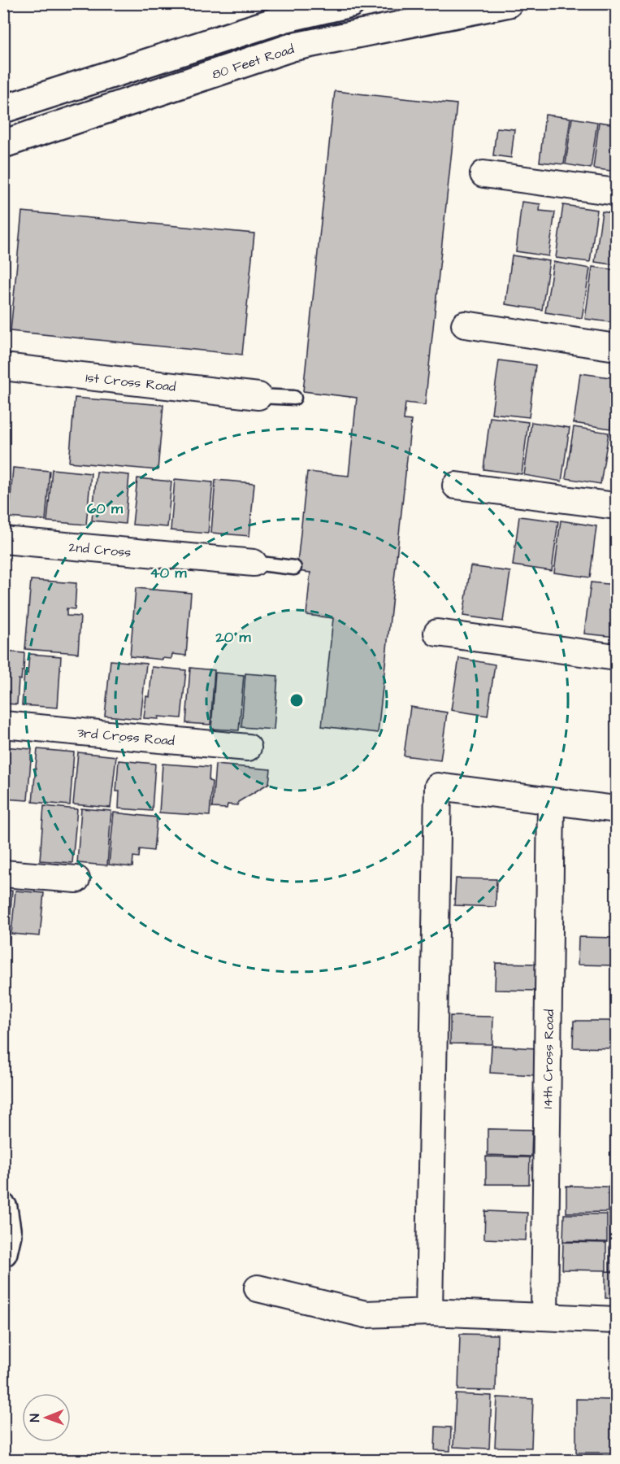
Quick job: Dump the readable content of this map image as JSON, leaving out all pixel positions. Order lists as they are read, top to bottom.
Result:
{
  "streets": {
    "main road": ["80 Feet Road"],
    "street": [
      "1st Cross Road",
      "2nd Cross",
      "3rd Cross Road",
      "14th Cross Road"
    ]
  },
  "north": "left",
  "rings": ["60 m", "40 m", "20 m"]
}
